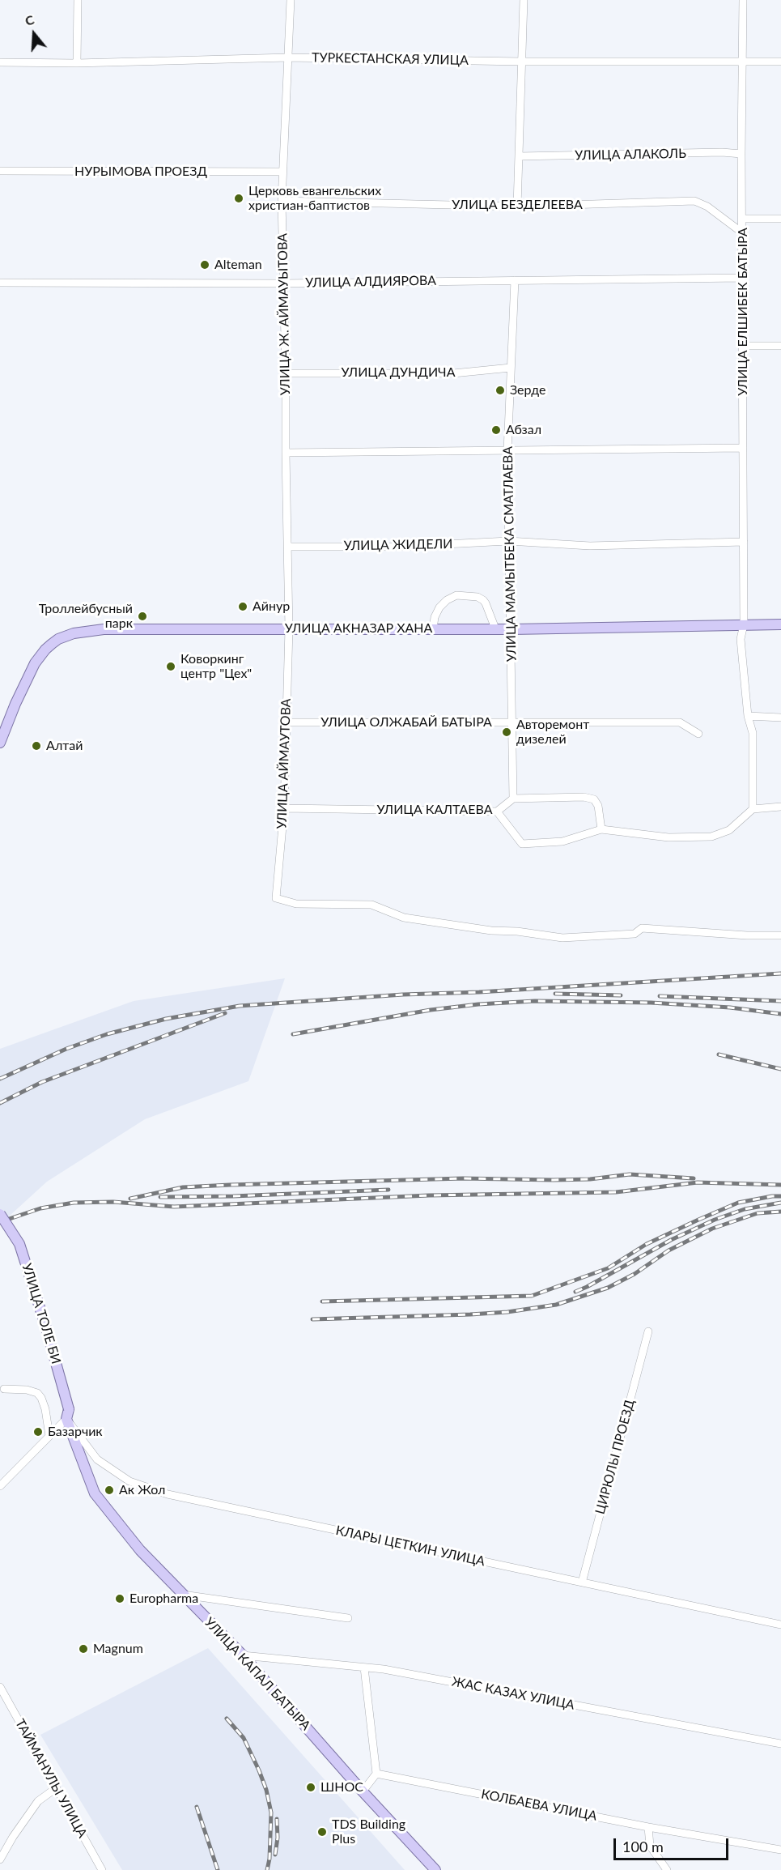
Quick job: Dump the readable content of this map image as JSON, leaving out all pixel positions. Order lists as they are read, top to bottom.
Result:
{
  "streets": {
    "main road": ["УЛИЦА АКНАЗАР ХАНА", "УЛИЦА ТОЛЕ БИ", "УЛИЦА КАПАЛ БАТЫРА"],
    "street": [
      "ТУРКЕСТАНСКАЯ УЛИЦА",
      "УЛИЦА АЛАКОЛЬ",
      "НУРЫМОВА ПРОЕЗД",
      "УЛИЦА БЕЗДЕЛЕЕВА",
      "УЛИЦА АЛДИЯРОВА",
      "УЛИЦА ЕЛШИБЕК БАТЫРА",
      "УЛИЦА Ж. АЙМАУЫТОВА",
      "УЛИЦА ДУНДИЧА",
      "УЛИЦА ЖИДЕЛИ",
      "УЛИЦА МАМЫТБЕКА СМАТЛАЕВА",
      "УЛИЦА ОЛЖАБАЙ БАТЫРА",
      "УЛИЦА АЙМАУТОВА",
      "УЛИЦА КАЛТАЕВА",
      "ЦИРЮЛЫ ПРОЕЗД",
      "КЛАРЫ ЦЕТКИН УЛИЦА",
      "ЖАС КАЗАХ УЛИЦА",
      "ТАЙМАНУЛЫ УЛИЦА",
      "КОЛБАЕВА УЛИЦА"
    ]
  },
  "crossings": [
    ["ТУРКЕСТАНСКАЯ УЛИЦА", "УЛИЦА ЕЛШИБЕК БАТЫРА"],
    ["ТУРКЕСТАНСКАЯ УЛИЦА", "УЛИЦА Ж. АЙМАУЫТОВА"],
    ["УЛИЦА АЛАКОЛЬ", "УЛИЦА ЕЛШИБЕК БАТЫРА"],
    ["НУРЫМОВА ПРОЕЗД", "УЛИЦА Ж. АЙМАУЫТОВА"],
    ["УЛИЦА БЕЗДЕЛЕЕВА", "УЛИЦА ЕЛШИБЕК БАТЫРА"],
    ["УЛИЦА БЕЗДЕЛЕЕВА", "УЛИЦА Ж. АЙМАУЫТОВА"],
    ["УЛИЦА АЛДИЯРОВА", "УЛИЦА ЕЛШИБЕК БАТЫРА"],
    ["УЛИЦА АЛДИЯРОВА", "УЛИЦА Ж. АЙМАУЫТОВА"],
    ["УЛИЦА АЛДИЯРОВА", "УЛИЦА МАМЫТБЕКА СМАТЛАЕВА"],
    ["УЛИЦА ЕЛШИБЕК БАТЫРА", "УЛИЦА ЖИДЕЛИ"],
    ["УЛИЦА ЕЛШИБЕК БАТЫРА", "УЛИЦА АКНАЗАР ХАНА"],
    ["УЛИЦА Ж. АЙМАУЫТОВА", "УЛИЦА ДУНДИЧА"],
    ["УЛИЦА Ж. АЙМАУЫТОВА", "УЛИЦА ЖИДЕЛИ"],
    ["УЛИЦА Ж. АЙМАУЫТОВА", "УЛИЦА АКНАЗАР ХАНА"],
    ["УЛИЦА Ж. АЙМАУЫТОВА", "УЛИЦА АЙМАУТОВА"],
    ["УЛИЦА ДУНДИЧА", "УЛИЦА МАМЫТБЕКА СМАТЛАЕВА"],
    ["УЛИЦА ЖИДЕЛИ", "УЛИЦА МАМЫТБЕКА СМАТЛАЕВА"],
    ["УЛИЦА МАМЫТБЕКА СМАТЛАЕВА", "УЛИЦА АКНАЗАР ХАНА"],
    ["УЛИЦА МАМЫТБЕКА СМАТЛАЕВА", "УЛИЦА ОЛЖАБАЙ БАТЫРА"],
    ["УЛИЦА МАМЫТБЕКА СМАТЛАЕВА", "УЛИЦА КАЛТАЕВА"],
    ["УЛИЦА АКНАЗАР ХАНА", "УЛИЦА АЙМАУТОВА"],
    ["УЛИЦА ОЛЖАБАЙ БАТЫРА", "УЛИЦА АЙМАУТОВА"],
    ["УЛИЦА АЙМАУТОВА", "УЛИЦА КАЛТАЕВА"],
    ["УЛИЦА ТОЛЕ БИ", "КЛАРЫ ЦЕТКИН УЛИЦА"],
    ["УЛИЦА ТОЛЕ БИ", "УЛИЦА КАПАЛ БАТЫРА"],
    ["ЦИРЮЛЫ ПРОЕЗД", "КЛАРЫ ЦЕТКИН УЛИЦА"],
    ["КЛАРЫ ЦЕТКИН УЛИЦА", "УЛИЦА КАПАЛ БАТЫРА"],
    ["УЛИЦА КАПАЛ БАТЫРА", "ЖАС КАЗАХ УЛИЦА"]
  ],
  "places": [
    "Церковь евангельских христиан-баптистов",
    "Alteman",
    "Зерде",
    "Абзал",
    "Айнур",
    "Троллейбусный парк",
    "Коворкинг центр \"Цех\"",
    "Авторемонт дизелей",
    "Алтай",
    "Базарчик",
    "Ак Жол",
    "Europharma",
    "Magnum",
    "ШНОС",
    "TDS Building Plus"
  ],
  "scale_bar": "100 m",
  "north": "top"
}
